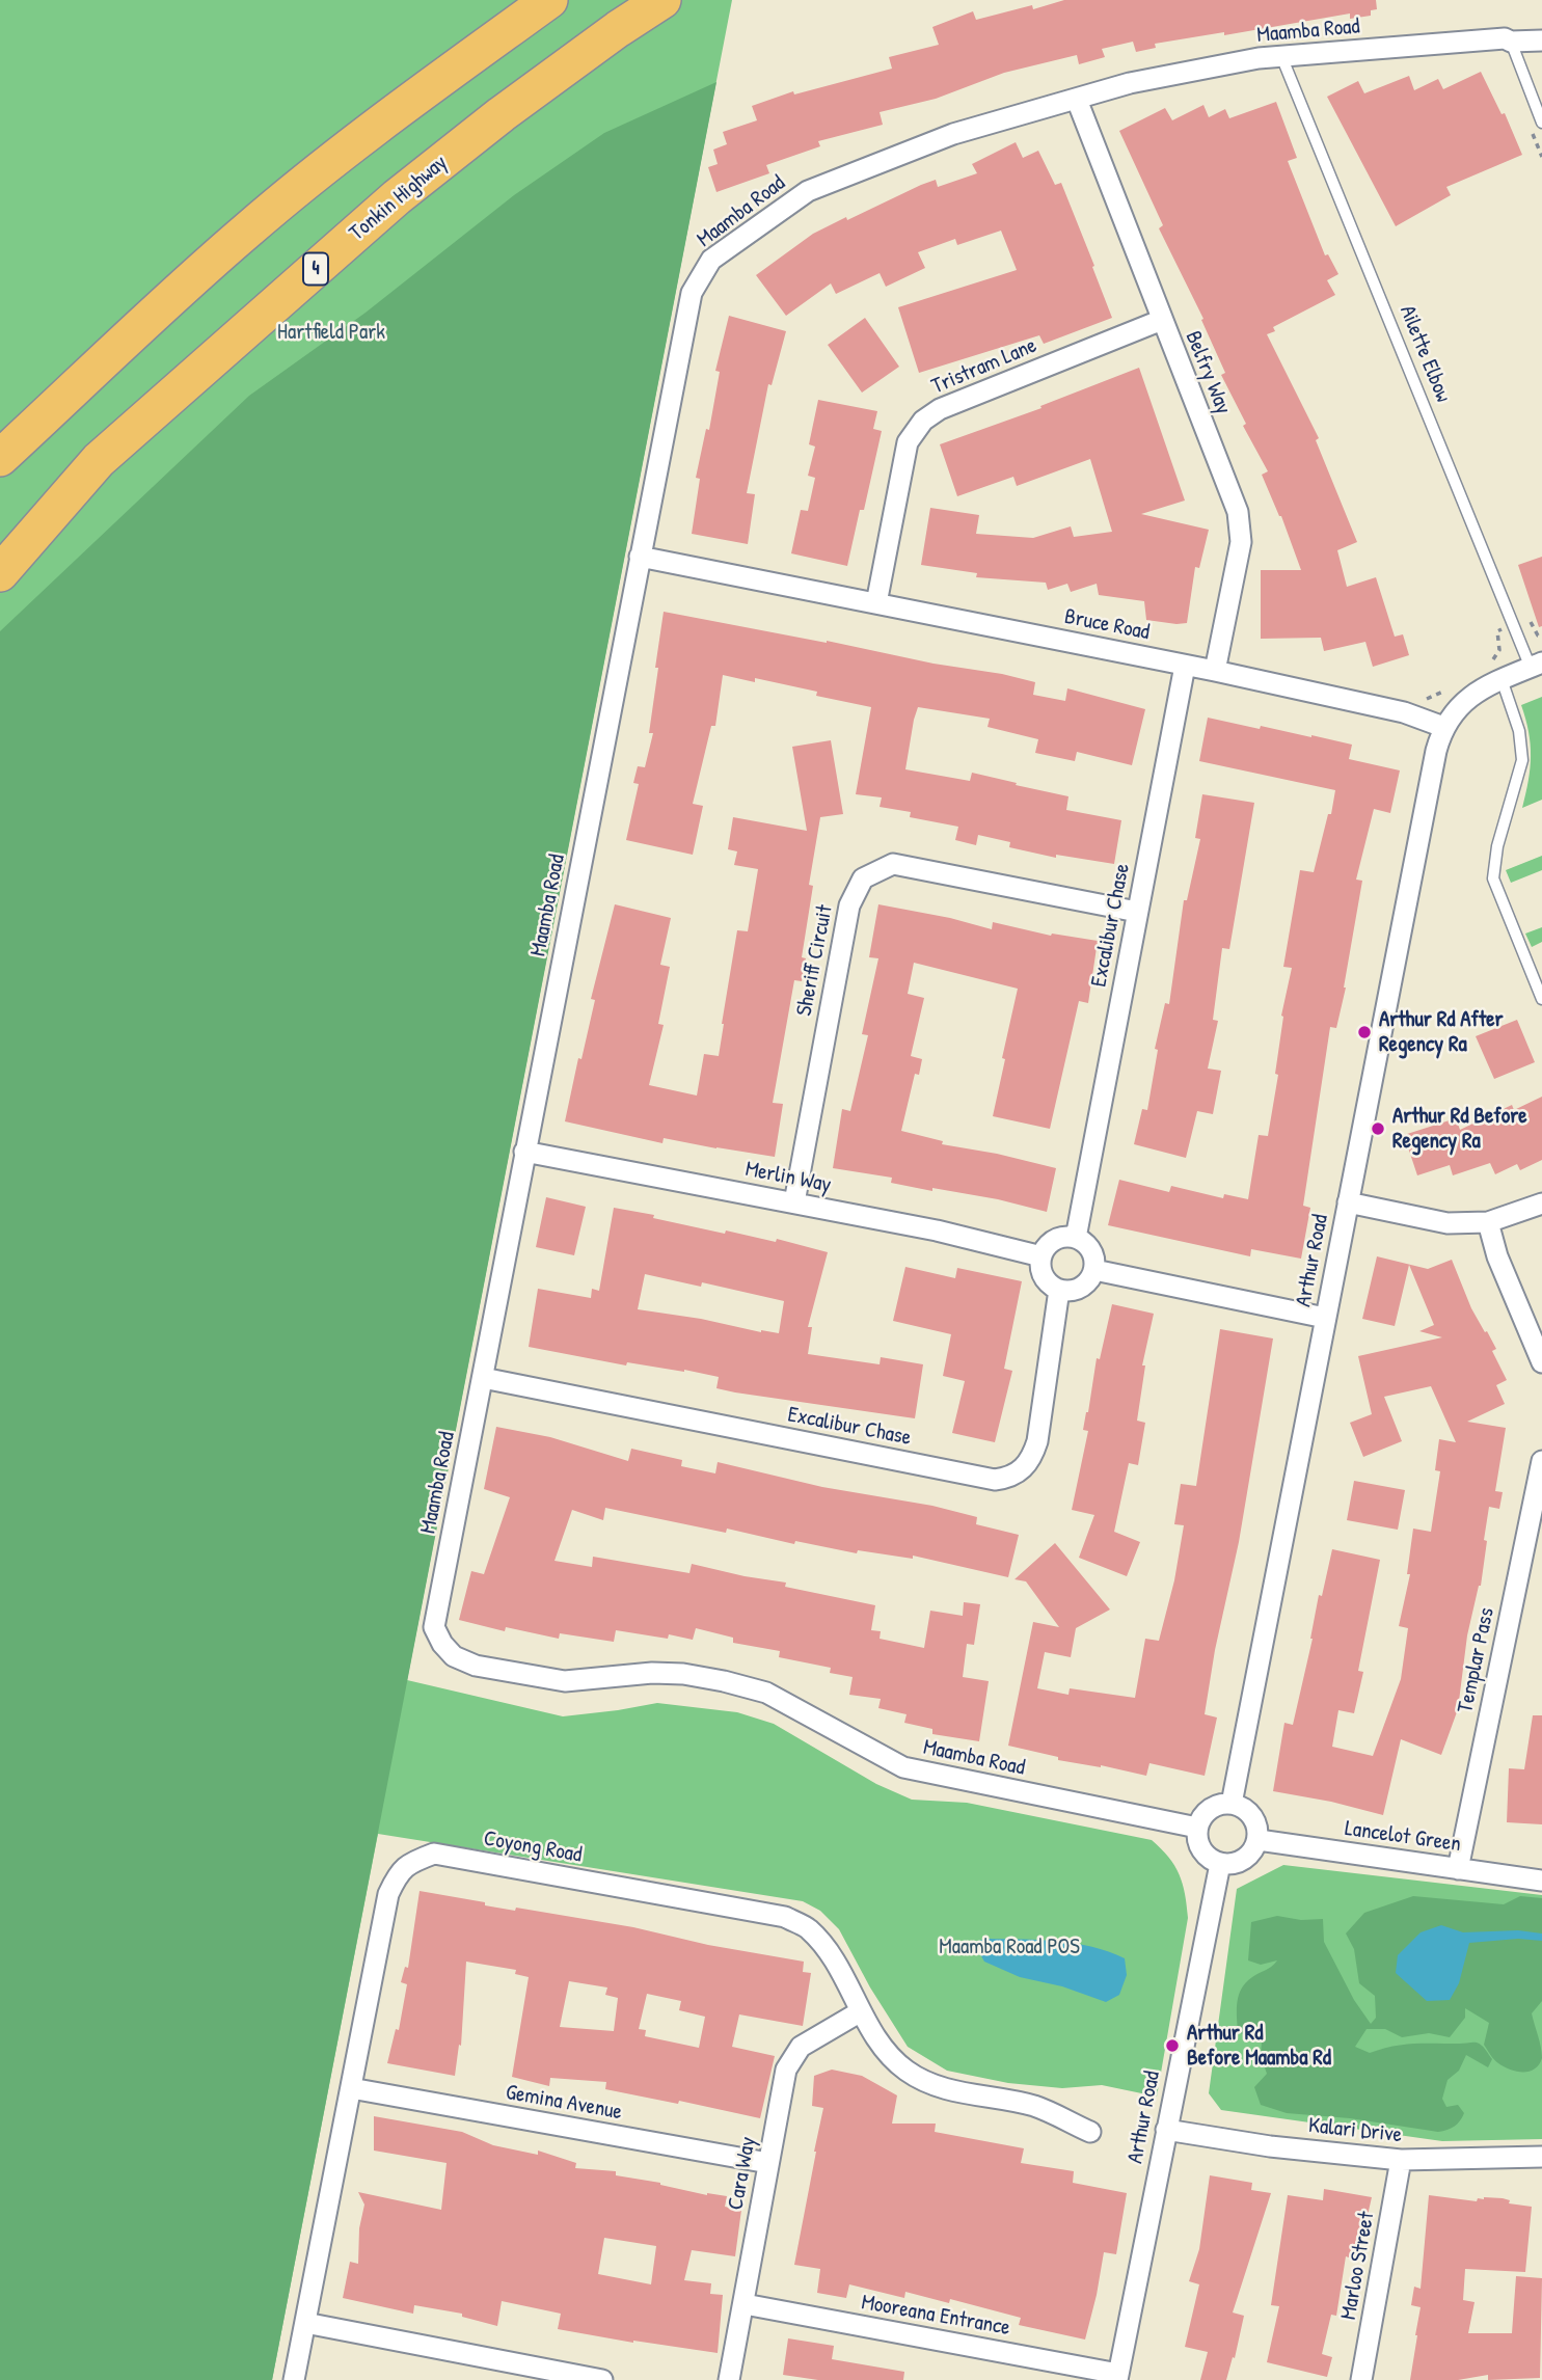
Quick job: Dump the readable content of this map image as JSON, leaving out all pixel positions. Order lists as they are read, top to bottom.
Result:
{
  "streets": {
    "highway": ["Tonkin Highway", "4"],
    "street": [
      "Maamba Road",
      "Tristram Lane",
      "Belfry Way",
      "Bruce Road",
      "Excalibur Chase",
      "Sheriff Circuit",
      "Merlin Way",
      "Arthur Road",
      "Templar Pass",
      "Lancelot Green",
      "Coyong Road",
      "Gemina Avenue",
      "Kalari Drive",
      "Cara Way",
      "Marloo Street",
      "Mooreana Entrance"
    ],
    "lane": ["Ailette Elbow"]
  },
  "crossings": [
    ["Maamba Road", "Ailette Elbow"],
    ["Maamba Road", "Belfry Way"],
    ["Maamba Road", "Bruce Road"],
    ["Maamba Road", "Excalibur Chase"],
    ["Maamba Road", "Merlin Way"],
    ["Maamba Road", "Arthur Road"],
    ["Maamba Road", "Lancelot Green"],
    ["Tristram Lane", "Belfry Way"],
    ["Tristram Lane", "Bruce Road"],
    ["Belfry Way", "Bruce Road"],
    ["Bruce Road", "Excalibur Chase"],
    ["Bruce Road", "Arthur Road"],
    ["Excalibur Chase", "Sheriff Circuit"],
    ["Excalibur Chase", "Merlin Way"],
    ["Sheriff Circuit", "Merlin Way"],
    ["Arthur Road", "Lancelot Green"],
    ["Arthur Road", "Kalari Drive"],
    ["Arthur Road", "Mooreana Entrance"],
    ["Templar Pass", "Lancelot Green"],
    ["Coyong Road", "Gemina Avenue"],
    ["Coyong Road", "Cara Way"],
    ["Gemina Avenue", "Cara Way"],
    ["Kalari Drive", "Marloo Street"],
    ["Cara Way", "Mooreana Entrance"]
  ],
  "parks": ["Hartfield Park", "Maamba Road POS"],
  "places": ["Arthur Rd After Regency Ra", "Arthur Rd Before Regency Ra", "Arthur Rd Before Maamba Rd"]
}
